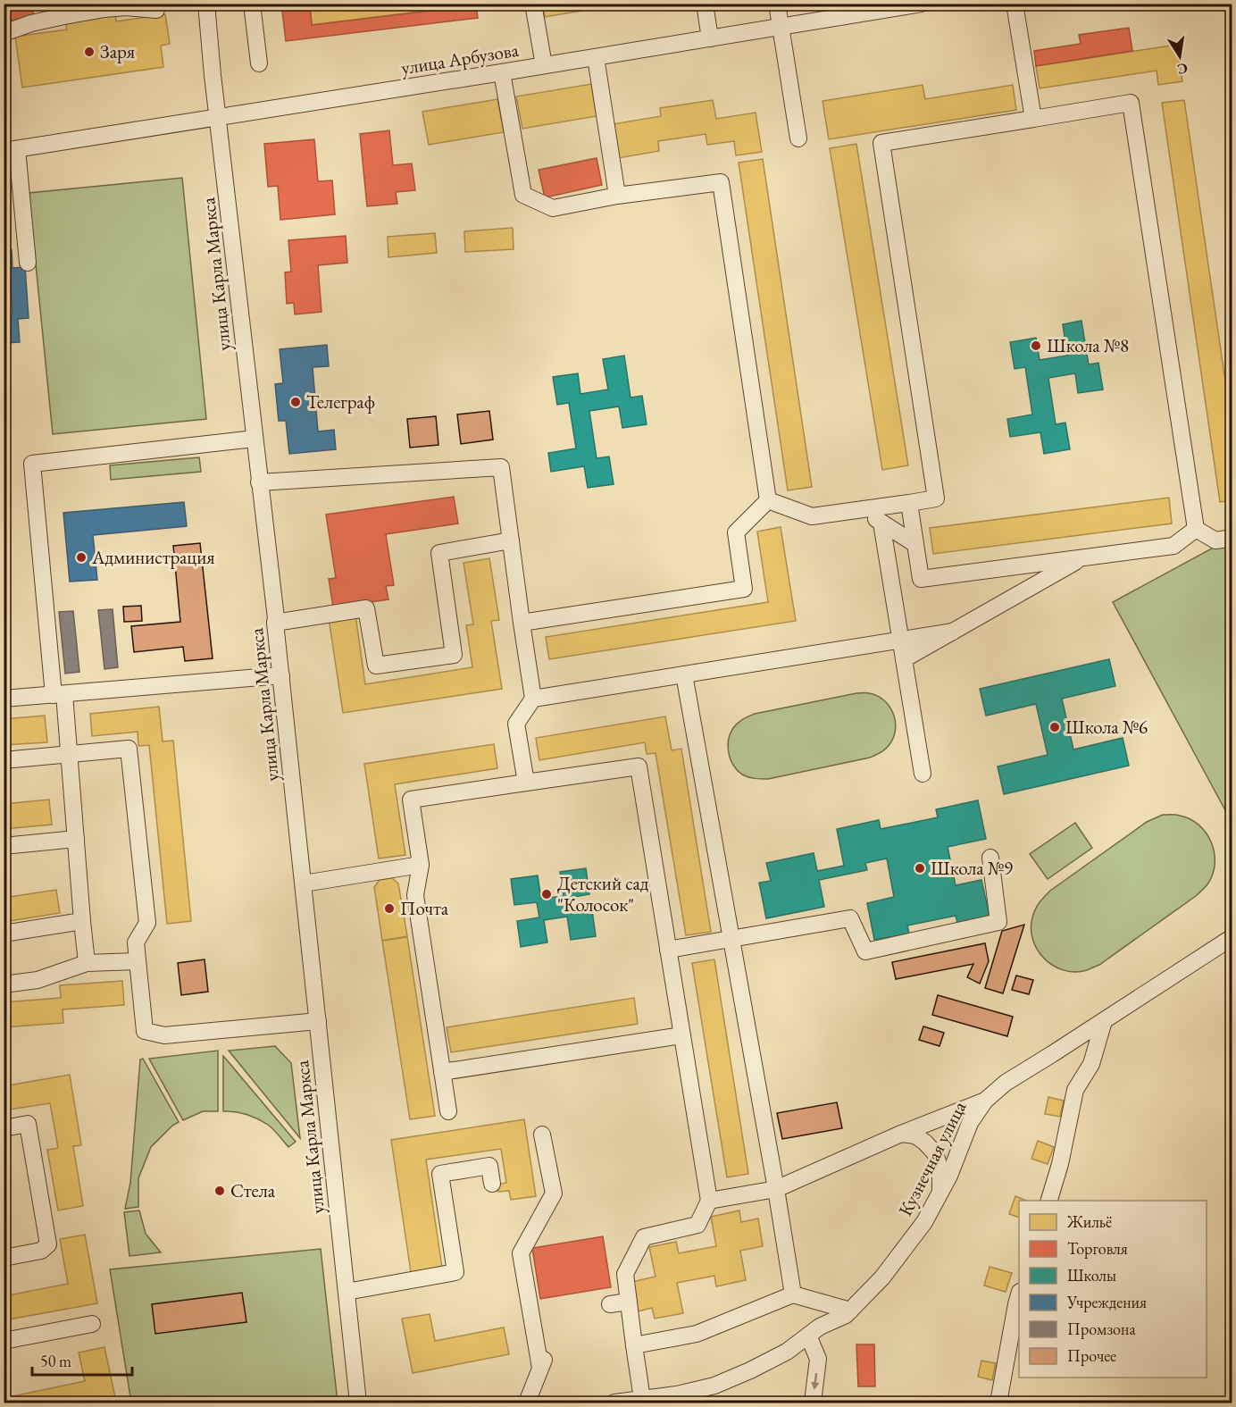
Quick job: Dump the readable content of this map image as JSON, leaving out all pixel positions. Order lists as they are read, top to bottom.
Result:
{
  "streets": {
    "street": ["улица Арбузова", "улица Карла Маркса", "Кузнечная улица"]
  },
  "crossings": [
    ["улица Арбузова", "улица Карла Маркса"]
  ],
  "places": [
    "Заря",
    "Школа №8",
    "Телеграф",
    "Администрация",
    "Школа №6",
    "Школа №9",
    "Детский сад \"Колосок\"",
    "Почта",
    "Стела"
  ],
  "legend": [
    "Жильё",
    "Торговля",
    "Школы",
    "Учреждения",
    "Промзона",
    "Прочее"
  ],
  "scale_bar": "50 m",
  "north": "bottom"
}
